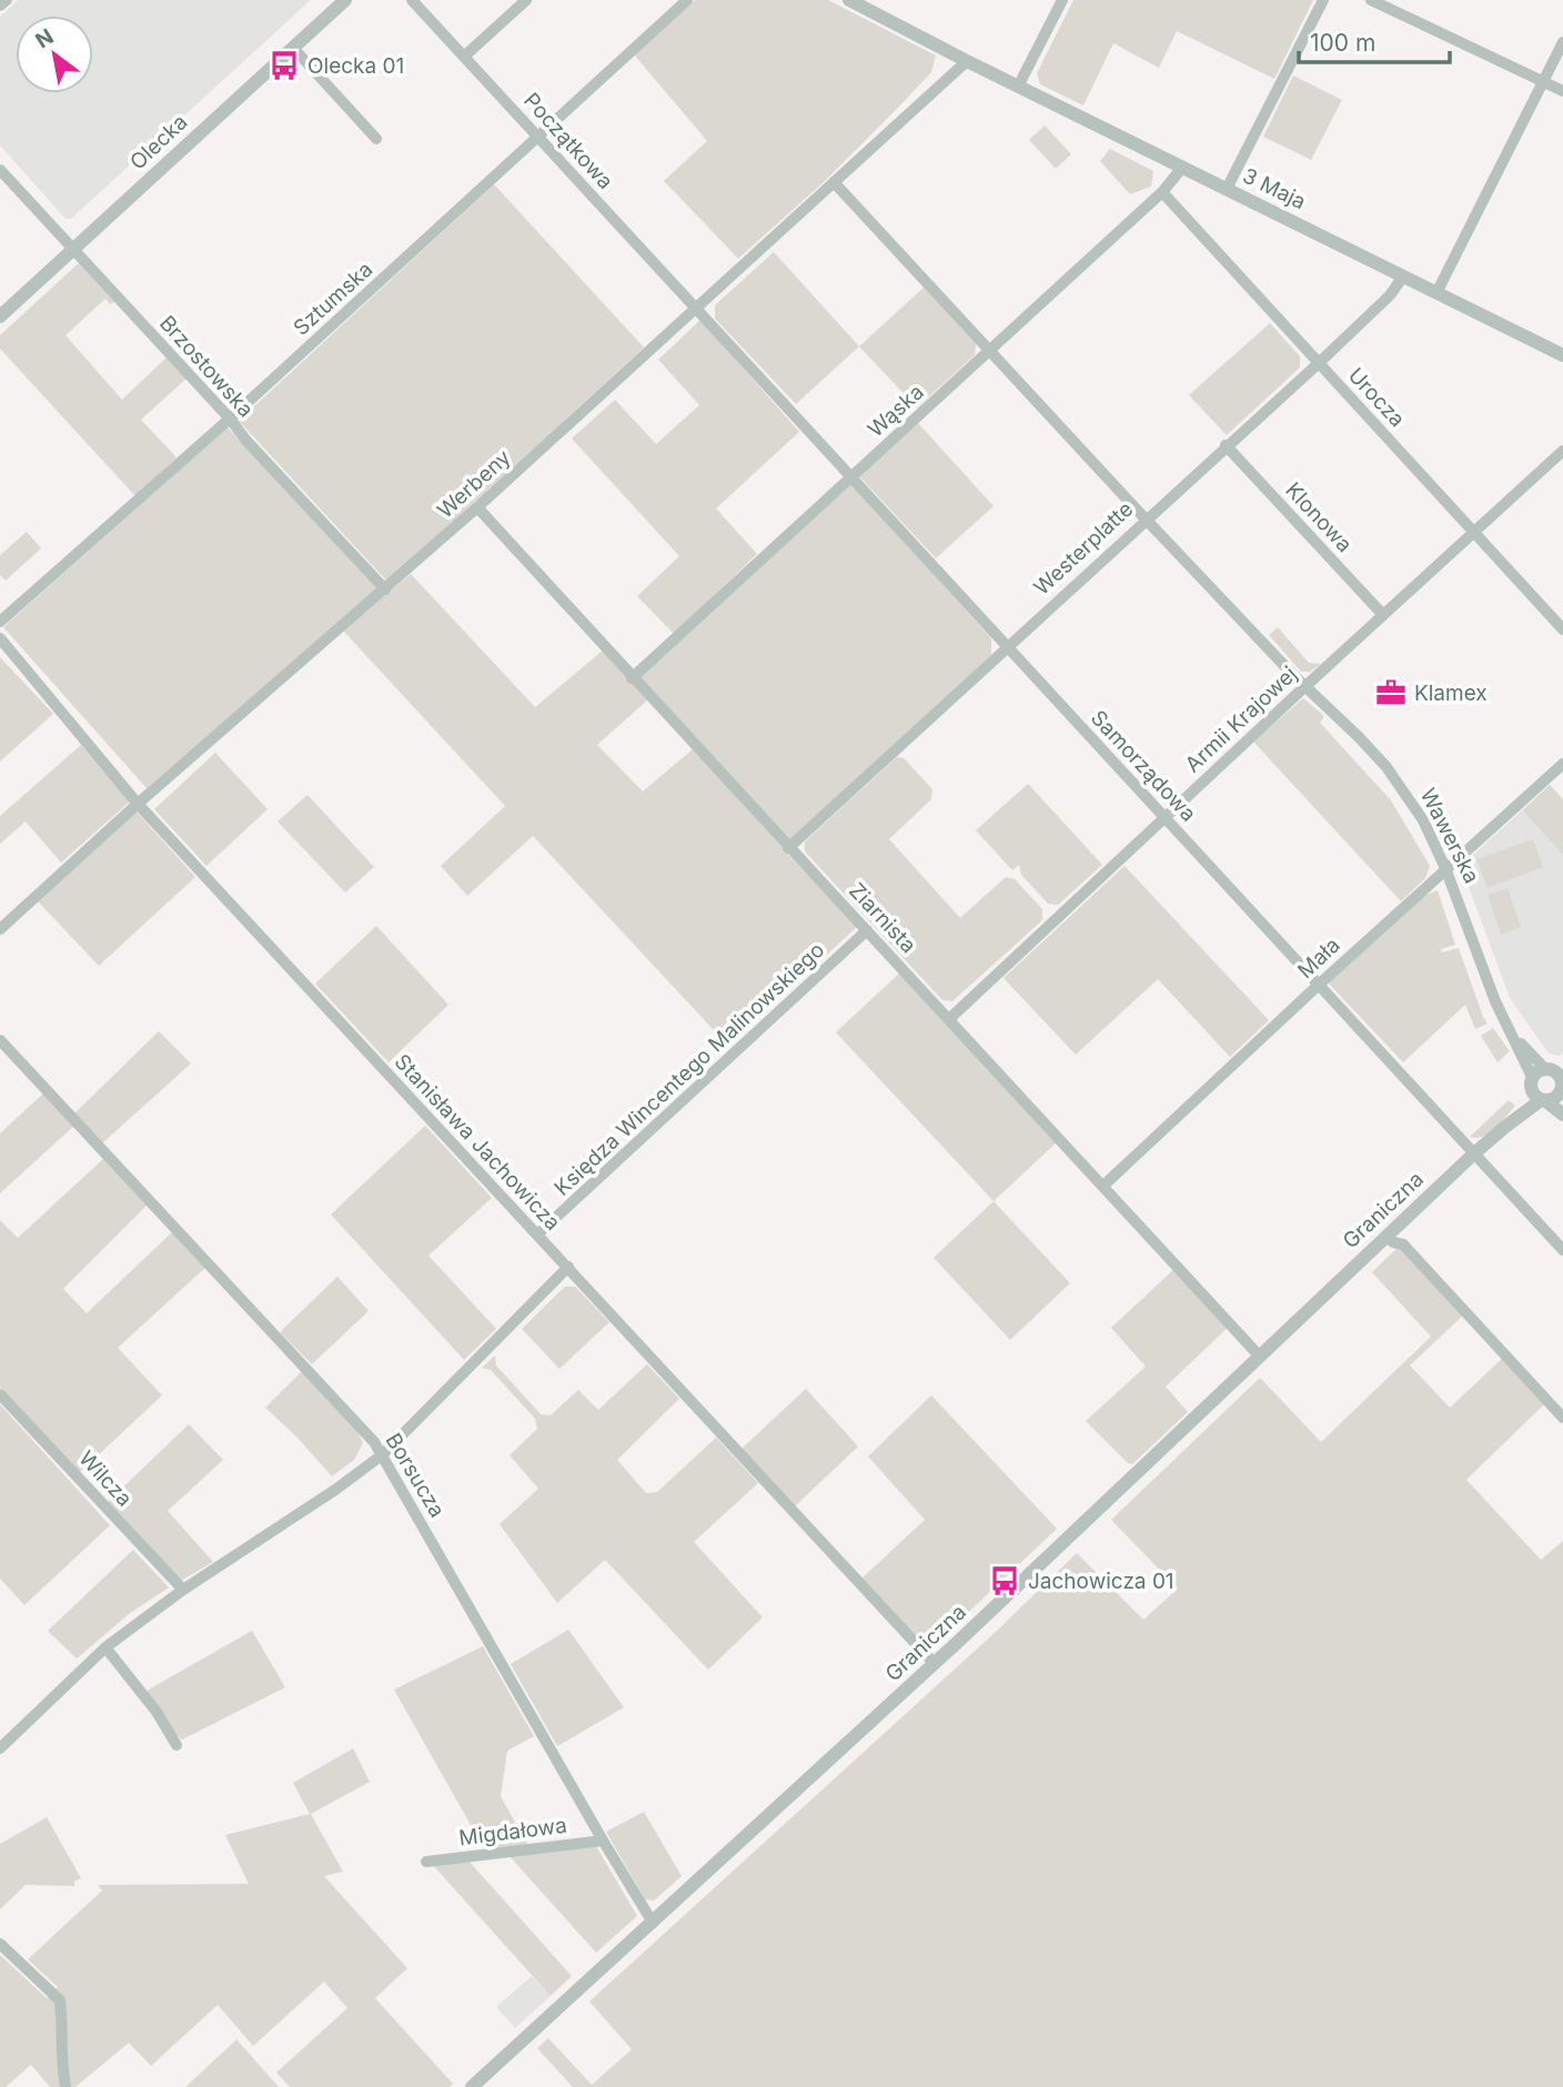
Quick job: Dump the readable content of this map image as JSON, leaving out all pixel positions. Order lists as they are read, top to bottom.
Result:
{
  "streets": {
    "street": [
      "Początkowa",
      "Olecka",
      "3 Maja",
      "Sztumska",
      "Brzostowska",
      "Urocza",
      "Wąska",
      "Werbeny",
      "Klonowa",
      "Westerplatte",
      "Armii Krajowej",
      "Samorządowa",
      "Wawerska",
      "Ziarnista",
      "Mała",
      "Księdza Wincentego Malinowskiego",
      "Stanisława Jachowicza",
      "Graniczna",
      "Borsucza",
      "Wilcza",
      "Migdałowa"
    ]
  },
  "crossings": [
    ["Początkowa", "Sztumska"],
    ["Początkowa", "Werbeny"],
    ["Początkowa", "Samorządowa"],
    ["Olecka", "Brzostowska"],
    ["3 Maja", "Wąska"],
    ["3 Maja", "Werbeny"],
    ["3 Maja", "Westerplatte"],
    ["Sztumska", "Brzostowska"],
    ["Brzostowska", "Werbeny"],
    ["Urocza", "Wąska"],
    ["Urocza", "Westerplatte"],
    ["Urocza", "Armii Krajowej"],
    ["Wąska", "Samorządowa"],
    ["Wąska", "Wawerska"],
    ["Wąska", "Ziarnista"],
    ["Werbeny", "Samorządowa"],
    ["Werbeny", "Wawerska"],
    ["Werbeny", "Ziarnista"],
    ["Werbeny", "Stanisława Jachowicza"],
    ["Klonowa", "Westerplatte"],
    ["Klonowa", "Armii Krajowej"],
    ["Westerplatte", "Samorządowa"],
    ["Westerplatte", "Wawerska"],
    ["Westerplatte", "Ziarnista"],
    ["Armii Krajowej", "Samorządowa"],
    ["Armii Krajowej", "Wawerska"],
    ["Armii Krajowej", "Ziarnista"],
    ["Samorządowa", "Mała"],
    ["Samorządowa", "Graniczna"],
    ["Wawerska", "Mała"],
    ["Wawerska", "Graniczna"],
    ["Ziarnista", "Mała"],
    ["Ziarnista", "Księdza Wincentego Malinowskiego"],
    ["Ziarnista", "Graniczna"],
    ["Księdza Wincentego Malinowskiego", "Stanisława Jachowicza"],
    ["Stanisława Jachowicza", "Graniczna"],
    ["Graniczna", "Borsucza"],
    ["Borsucza", "Migdałowa"]
  ],
  "places": {
    "bus stop": ["Olecka 01", "Jachowicza 01"],
    "office": ["Klamex"]
  },
  "scale_bar": "100 m",
  "north": "top left"
}
